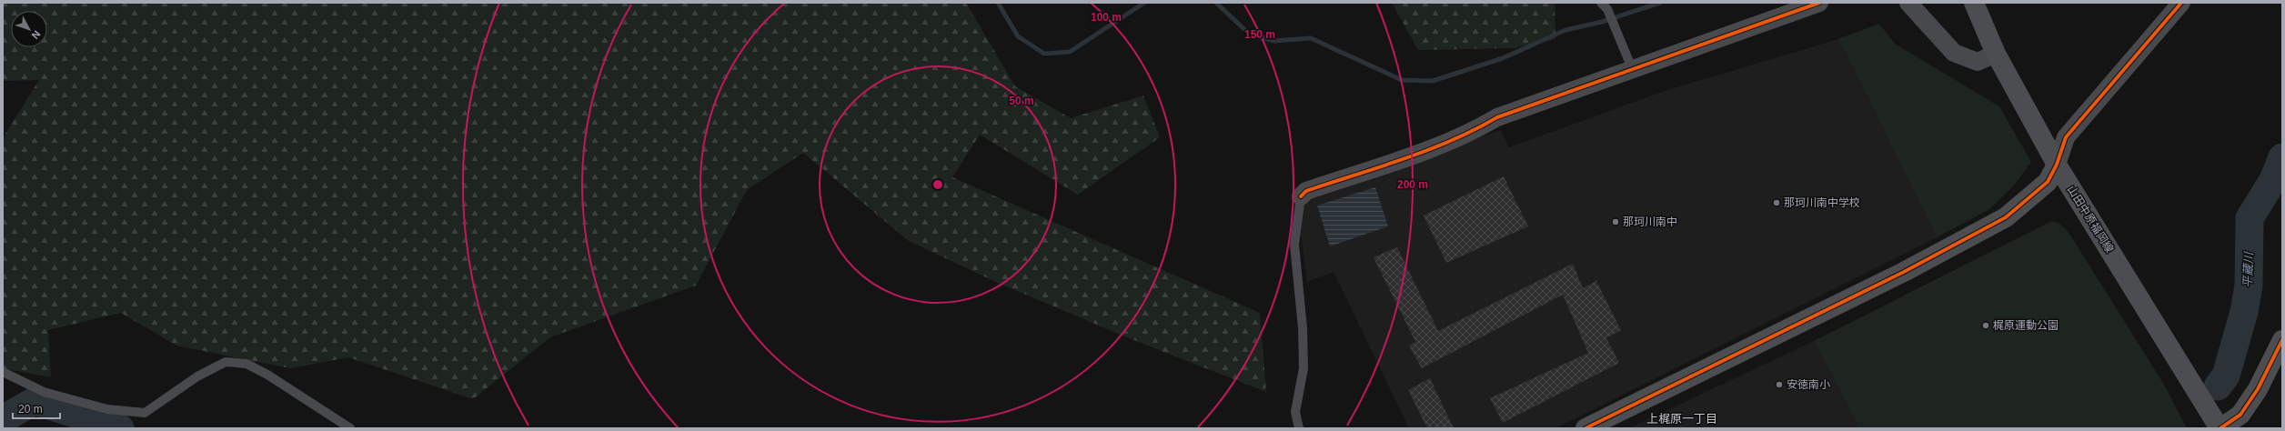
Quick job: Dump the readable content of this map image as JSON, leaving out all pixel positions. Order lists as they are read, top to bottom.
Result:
{
  "streets": {
    "street": ["山田中原福岡線"]
  },
  "districts": ["上梶原一丁目"],
  "water": ["平蔵川"],
  "places": [
    "那珂川南中学校",
    "那珂川南中",
    "梶原運動公園",
    "安徳南小"
  ],
  "scale_bar": "20 m",
  "north": "bottom right",
  "rings": [
    "100 m",
    "150 m",
    "50 m",
    "200 m"
  ]
}
